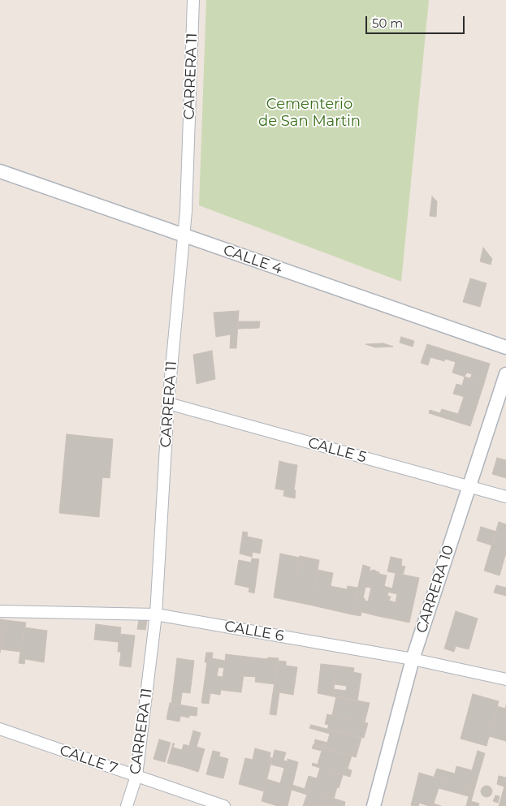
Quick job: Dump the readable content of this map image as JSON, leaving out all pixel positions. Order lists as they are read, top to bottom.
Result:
{
  "streets": {
    "street": [
      "CARRERA 11",
      "CALLE 4",
      "CALLE 5",
      "CARRERA 10",
      "CALLE 6",
      "CALLE 7"
    ]
  },
  "crossings": [
    ["CARRERA 11", "CALLE 4"],
    ["CARRERA 11", "CALLE 5"],
    ["CARRERA 11", "CALLE 6"],
    ["CARRERA 11", "CALLE 7"],
    ["CALLE 5", "CARRERA 10"],
    ["CARRERA 10", "CALLE 6"]
  ],
  "parks": ["Cementerio de San Martin"],
  "scale_bar": "50 m"
}
